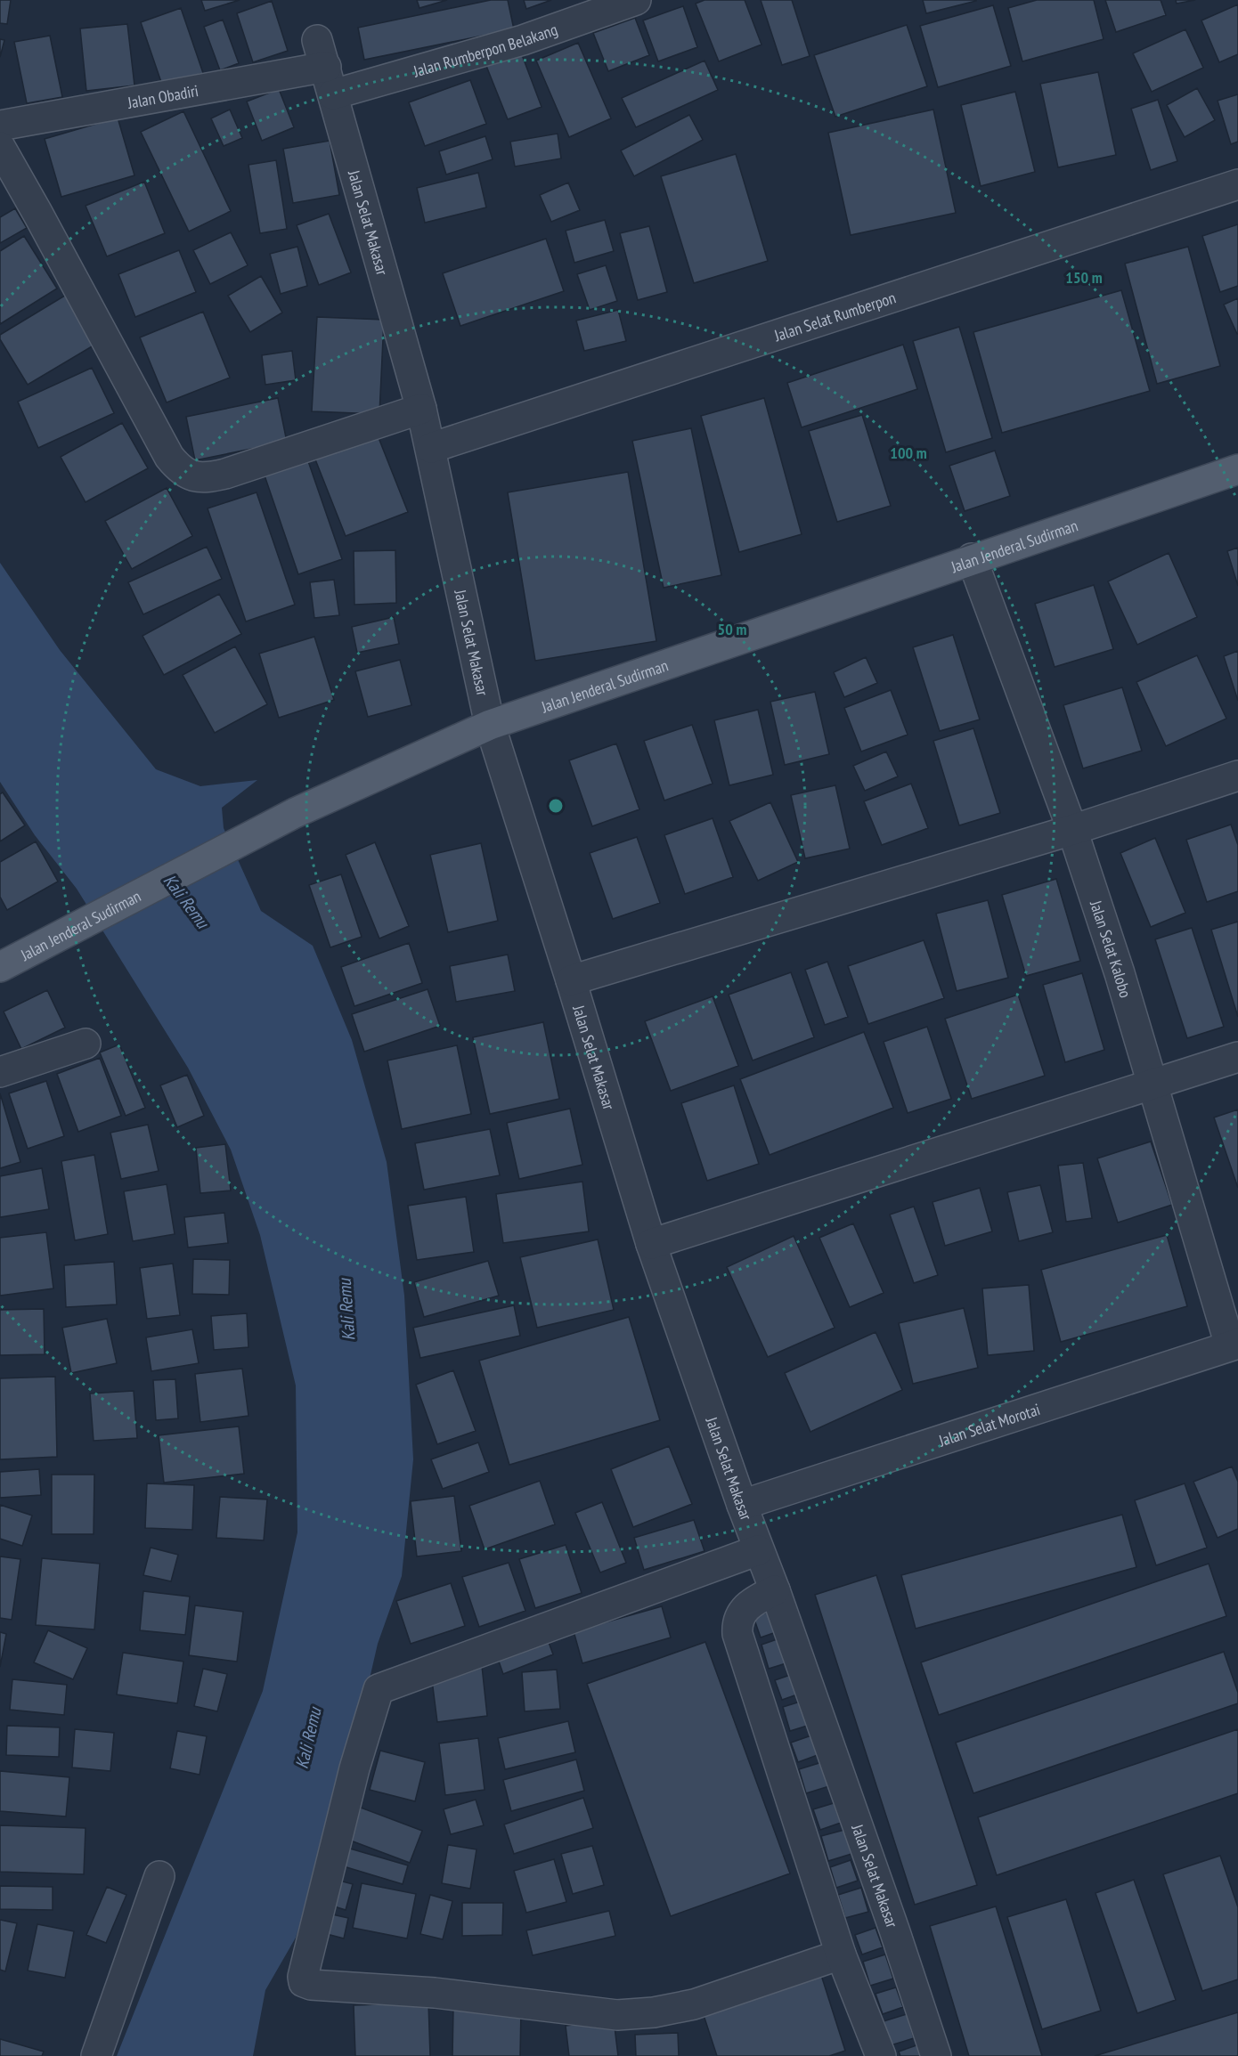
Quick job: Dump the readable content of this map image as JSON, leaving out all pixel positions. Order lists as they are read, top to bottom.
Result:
{
  "streets": {
    "main road": ["Jalan Jenderal Sudirman"],
    "street": [
      "Jalan Rumberpon Belakang",
      "Jalan Obadiri",
      "Jalan Selat Makasar",
      "Jalan Selat Rumberpon",
      "Jalan Selat Kalobo",
      "Jalan Selat Morotai"
    ]
  },
  "crossings": [
    ["Jalan Rumberpon Belakang", "Jalan Obadiri"],
    ["Jalan Rumberpon Belakang", "Jalan Selat Makasar"],
    ["Jalan Obadiri", "Jalan Selat Makasar"],
    ["Jalan Selat Makasar", "Jalan Selat Rumberpon"],
    ["Jalan Selat Makasar", "Jalan Jenderal Sudirman"],
    ["Jalan Selat Makasar", "Jalan Selat Morotai"],
    ["Jalan Jenderal Sudirman", "Jalan Selat Kalobo"],
    ["Jalan Selat Kalobo", "Jalan Selat Morotai"]
  ],
  "water": ["Kali Remu"],
  "rings": ["150 m", "100 m", "50 m"]
}
